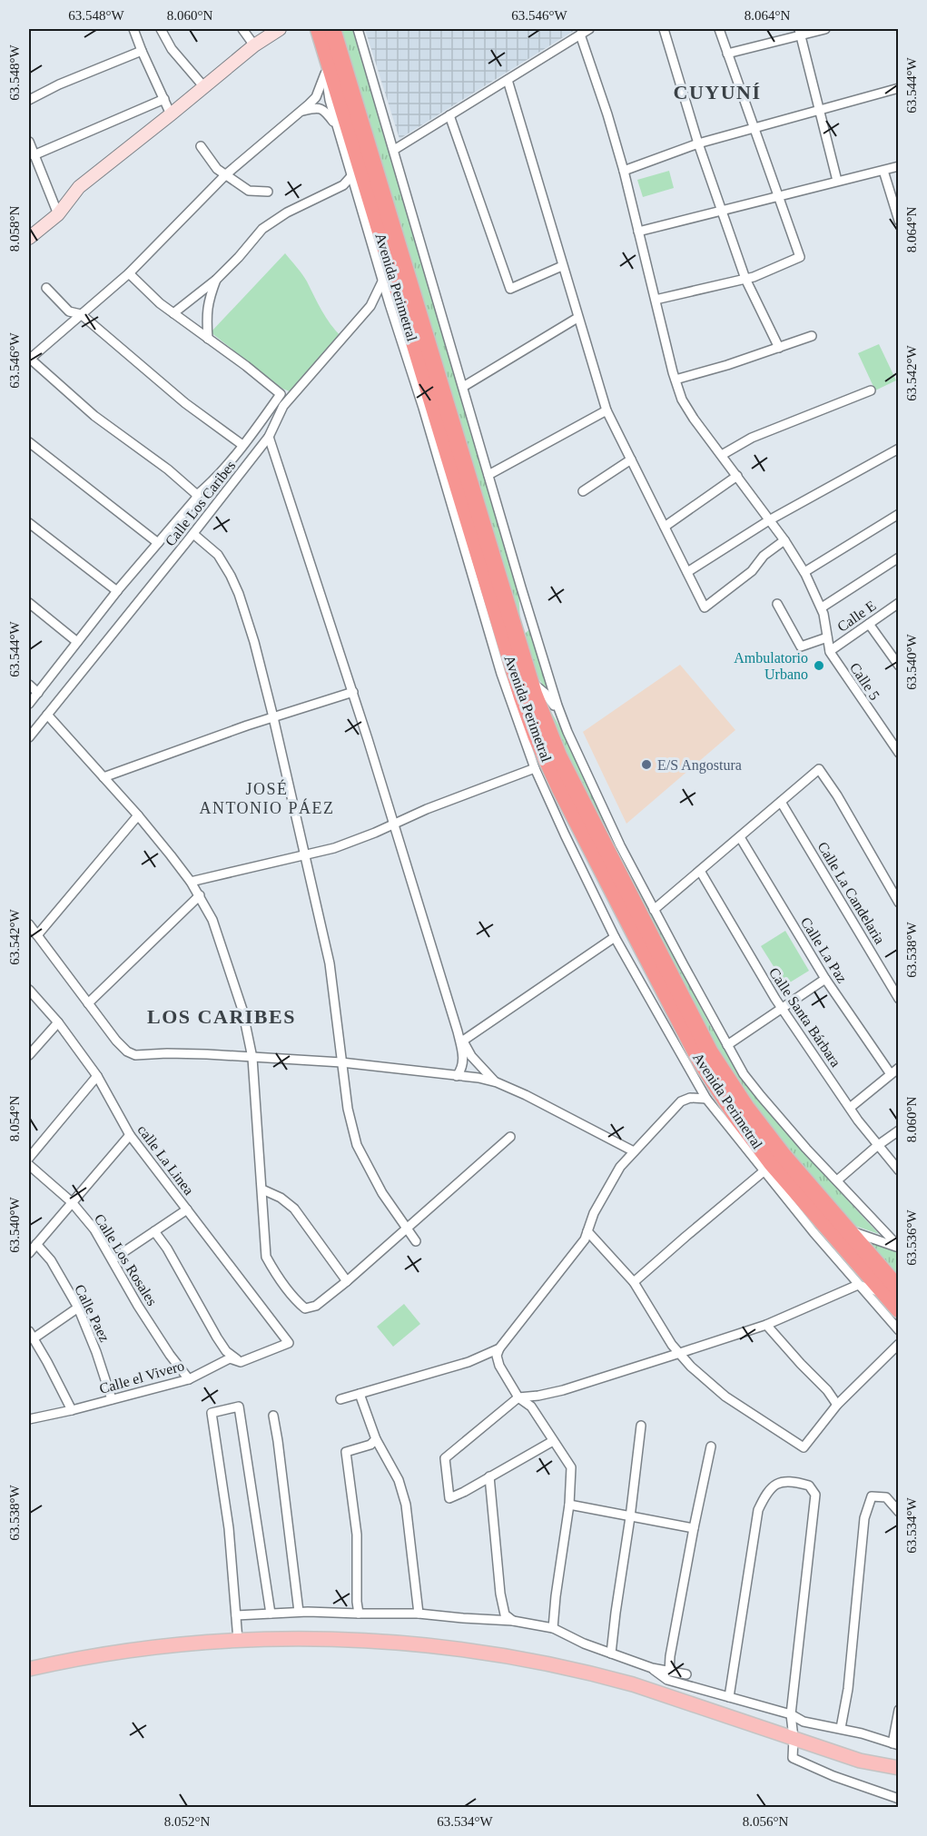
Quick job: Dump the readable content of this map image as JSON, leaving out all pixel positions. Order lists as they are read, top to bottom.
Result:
{
  "streets": {
    "highway": ["Avenida Perimetral"],
    "street": [
      "Calle Los Caribes",
      "Calle E",
      "Calle 5",
      "Calle La Candelaria",
      "Calle La Paz",
      "Calle Santa Bárbara",
      "calle La Linea",
      "Calle Los Rosales",
      "Calle Paez",
      "Calle el Vivero"
    ]
  },
  "crossings": [
    ["Calle E", "Calle 5"],
    ["calle La Linea", "Calle el Vivero"],
    ["Calle Los Rosales", "Calle el Vivero"],
    ["Calle Paez", "Calle el Vivero"]
  ],
  "districts": ["CUYUNÍ", "JOSÉ ANTONIO PÁEZ", "LOS CARIBES"],
  "places": ["Ambulatorio Urbano", "E/S Angostura"],
  "coordinates": [
    "63.548°W",
    "8.060°N",
    "63.546°W",
    "8.064°N",
    "63.544°W",
    "8.058°N",
    "63.542°W",
    "63.540°W",
    "63.538°W",
    "8.054°N",
    "63.536°W",
    "63.534°W",
    "8.052°N",
    "8.056°N"
  ]
}
